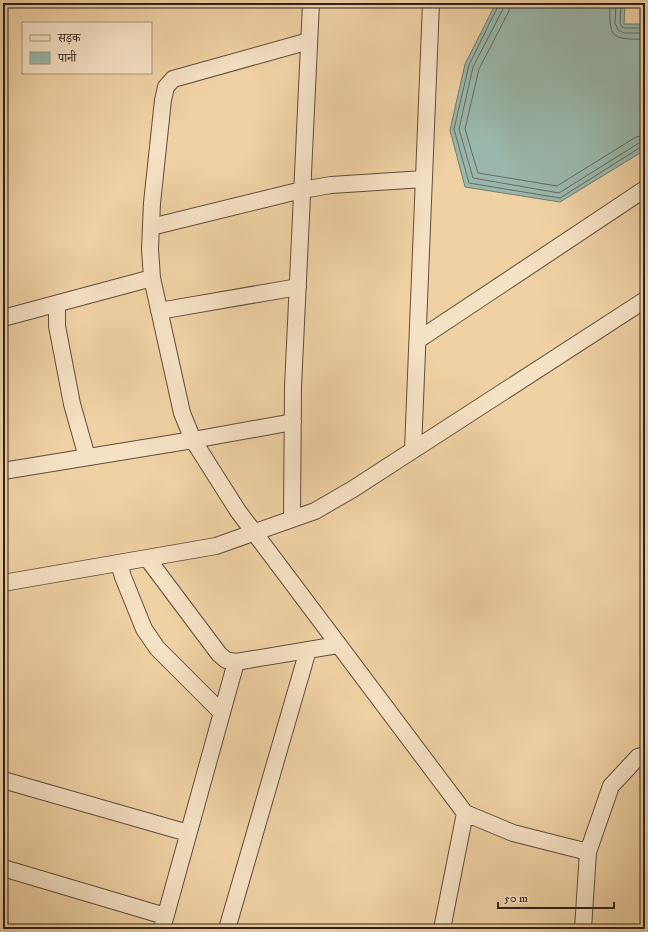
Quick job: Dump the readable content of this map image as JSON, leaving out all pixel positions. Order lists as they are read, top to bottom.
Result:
{
  "legend": ["सड़क", "पानी"],
  "scale_bar": "50 m"
}
